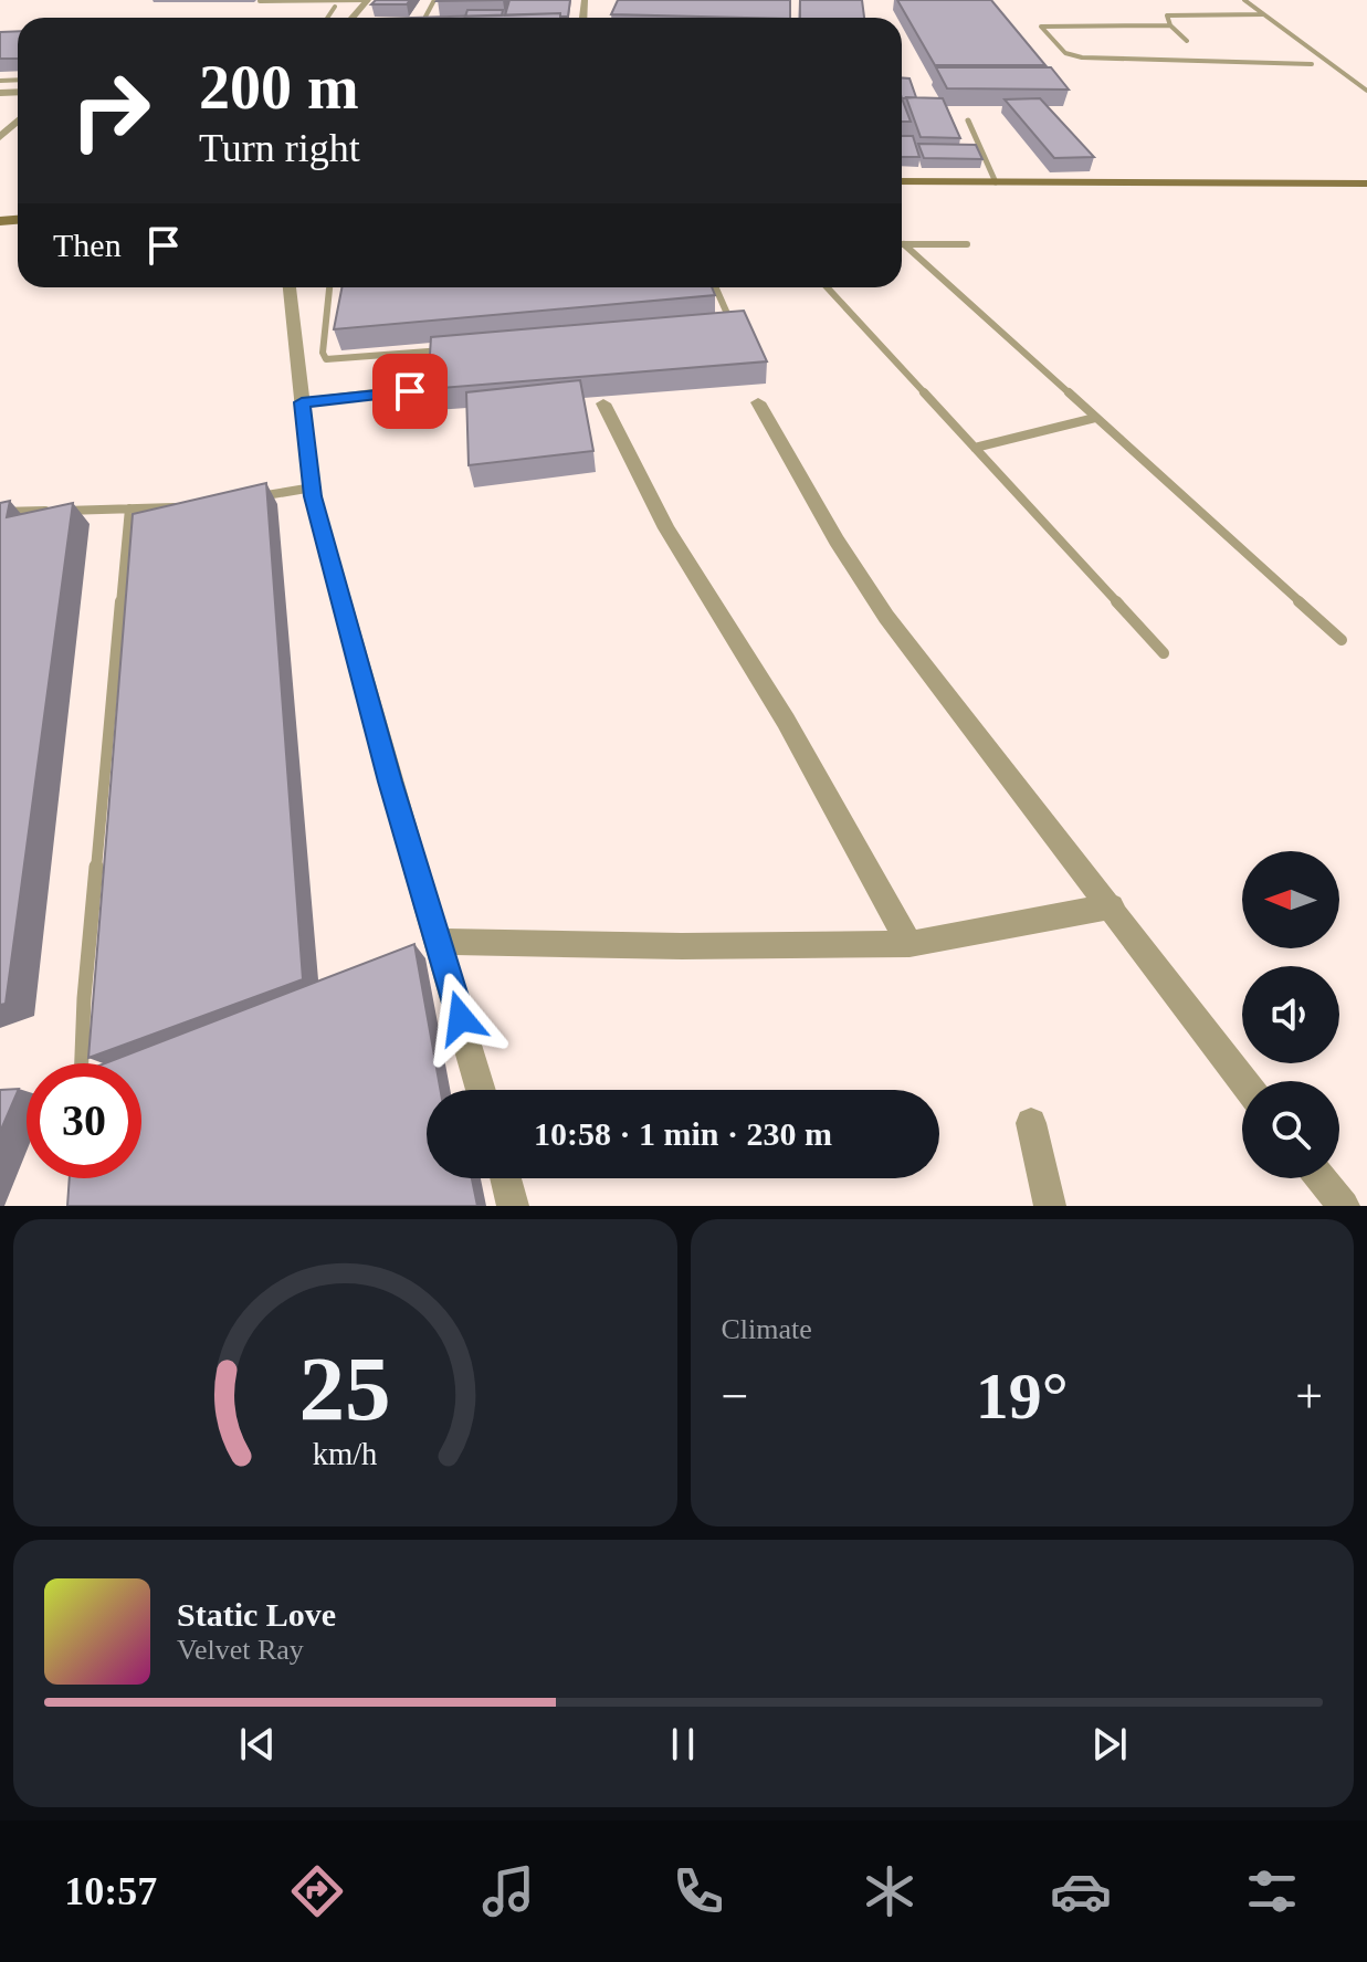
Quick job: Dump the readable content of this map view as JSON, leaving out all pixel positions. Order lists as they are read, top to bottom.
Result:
{
  "north": "left",
  "page": {
    "turn": ["200 m", "Turn right"],
    "then": "Then",
    "limit": "30",
    "trip": "10:58 · 1 min · 230 m",
    "tile": "Climate",
    "heat": ["−", "19°", "+"],
    "song": ["Static Love", "Velvet Ray"],
    "tabs": "10:57",
    "gauge": ["25", "km/h"]
  }
}
